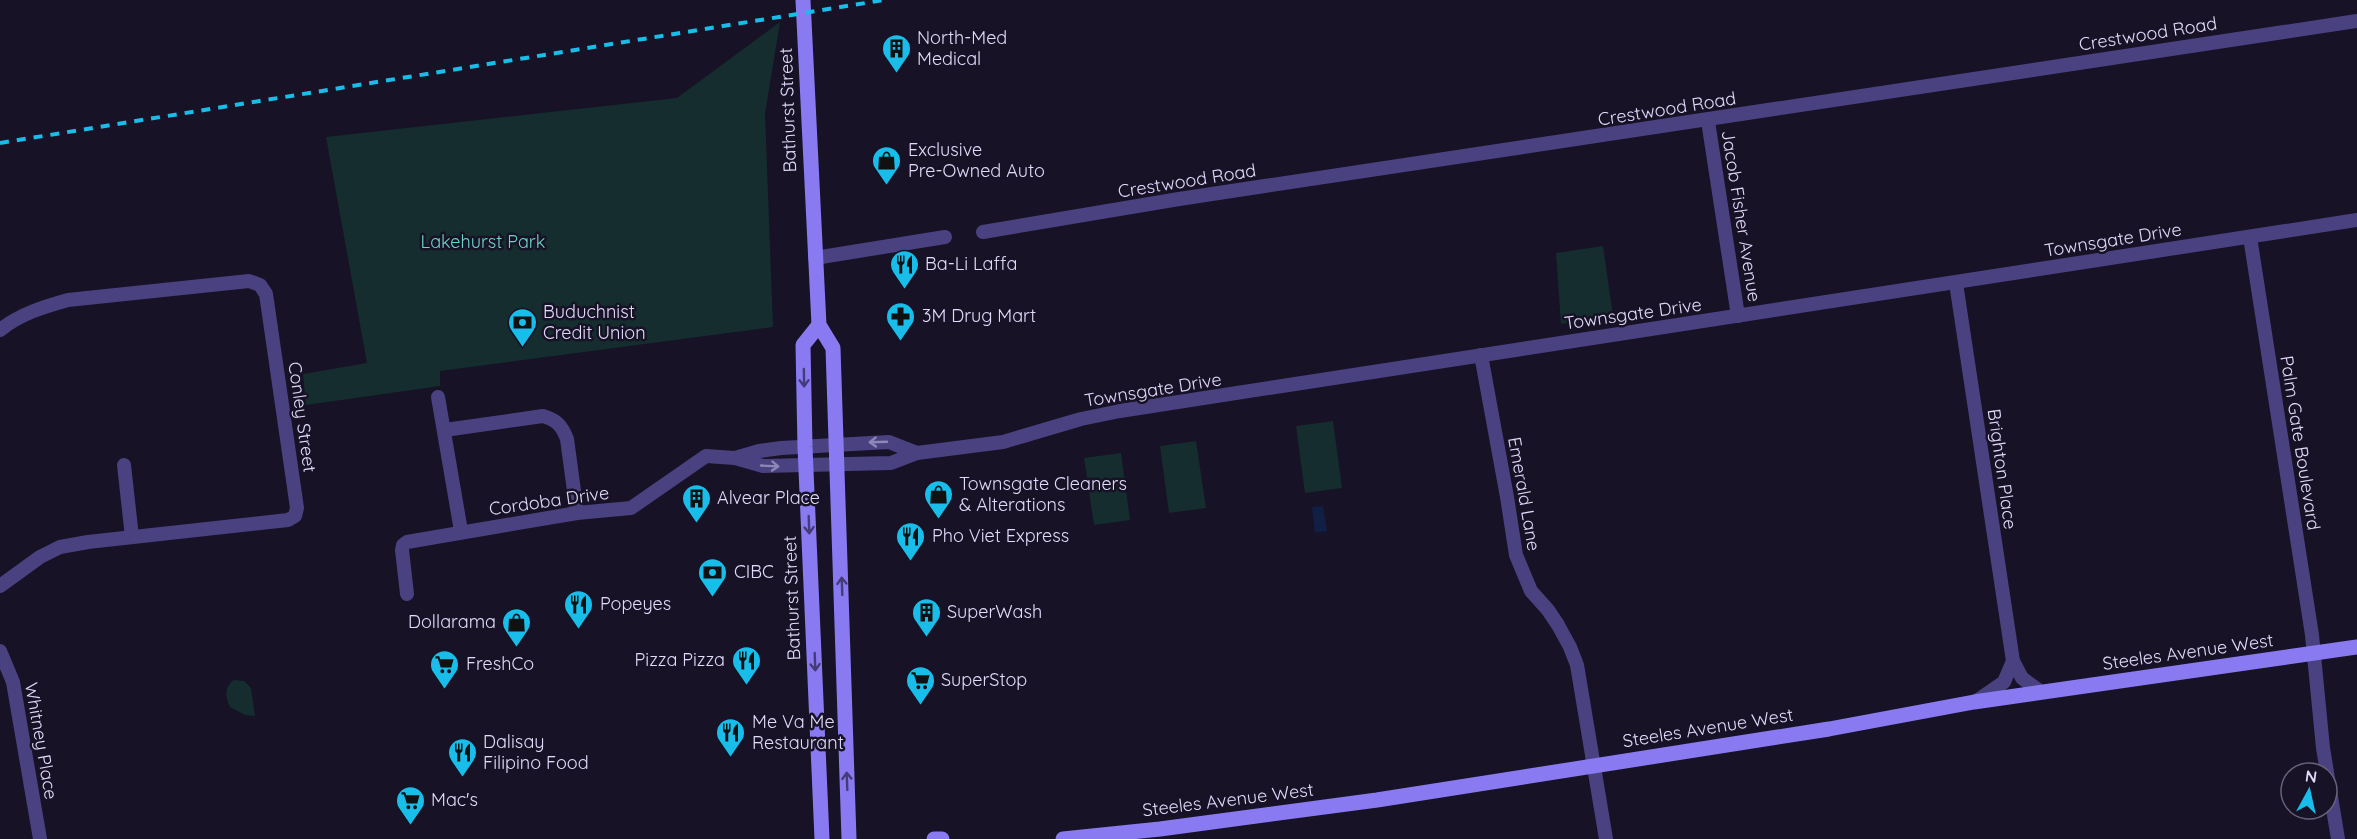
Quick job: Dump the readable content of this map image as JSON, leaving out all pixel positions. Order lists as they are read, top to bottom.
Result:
{
  "streets": {
    "main road": ["Bathurst Street", "Steeles Avenue West"],
    "street": [
      "Crestwood Road",
      "Jacob Fisher Avenue",
      "Townsgate Drive",
      "Conley Street",
      "Palm Gate Boulevard",
      "Brighton Place",
      "Emerald Lane",
      "Cordoba Drive",
      "Whitney Place"
    ]
  },
  "crossings": [
    ["Crestwood Road", "Jacob Fisher Avenue"],
    ["Bathurst Street", "Townsgate Drive"],
    ["Bathurst Street", "Cordoba Drive"],
    ["Jacob Fisher Avenue", "Townsgate Drive"],
    ["Townsgate Drive", "Palm Gate Boulevard"],
    ["Townsgate Drive", "Brighton Place"],
    ["Townsgate Drive", "Emerald Lane"],
    ["Townsgate Drive", "Cordoba Drive"],
    ["Palm Gate Boulevard", "Steeles Avenue West"],
    ["Brighton Place", "Steeles Avenue West"],
    ["Emerald Lane", "Steeles Avenue West"]
  ],
  "parks": ["Lakehurst Park"],
  "places": {
    "building": ["North-Med Medical", "Alvear Place", "SuperWash"],
    "shop": ["Exclusive Pre-Owned Auto", "Townsgate Cleaners & Alterations", "Dollarama"],
    "restaurant": [
      "Ba-Li Laffa",
      "Pho Viet Express",
      "Popeyes",
      "Pizza Pizza",
      "Me Va Me Restaurant",
      "Dalisay Filipino Food"
    ],
    "pharmacy": ["3M Drug Mart"],
    "bank": ["Buduchnist Credit Union", "CIBC"],
    "supermarket": ["FreshCo", "SuperStop", "Mac's"]
  },
  "north": "top"
}
